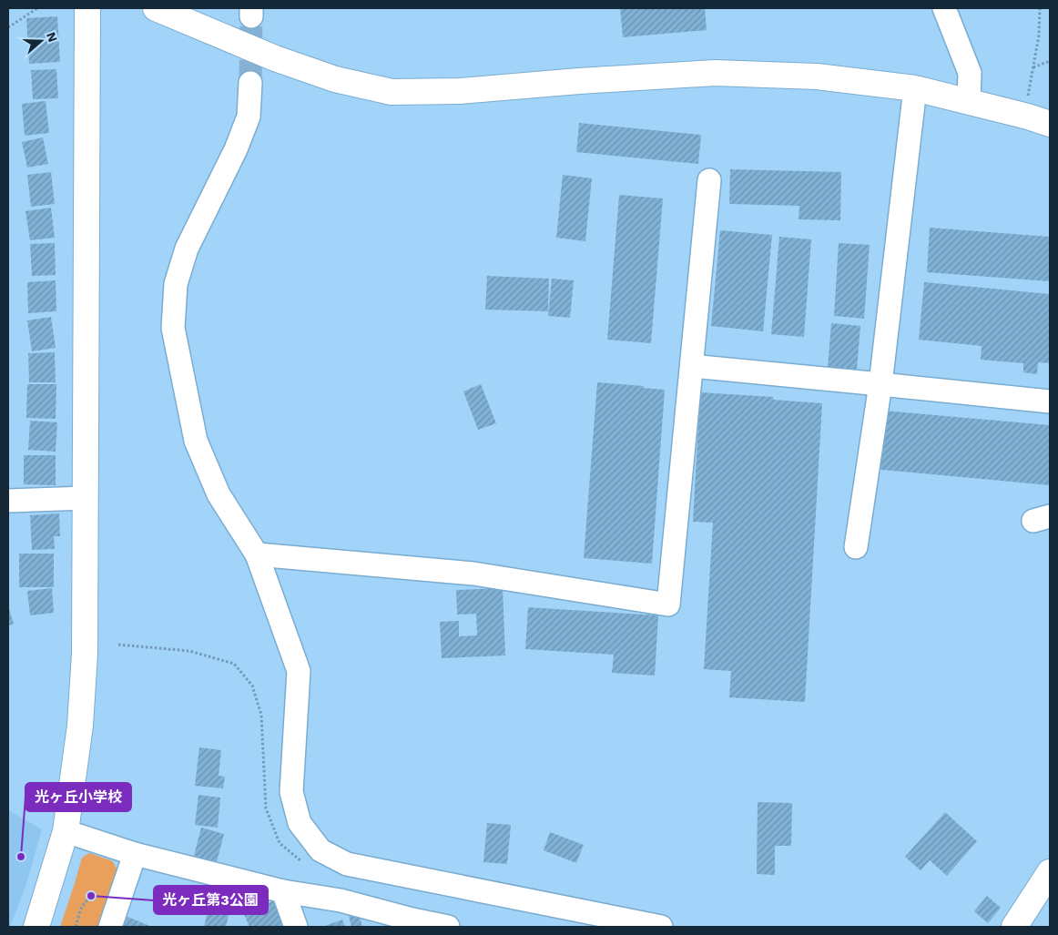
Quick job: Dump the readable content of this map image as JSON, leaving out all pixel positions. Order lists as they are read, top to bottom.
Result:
{
  "places": ["光ヶ丘小学校", "光ヶ丘第3公園"],
  "north": "right"
}
